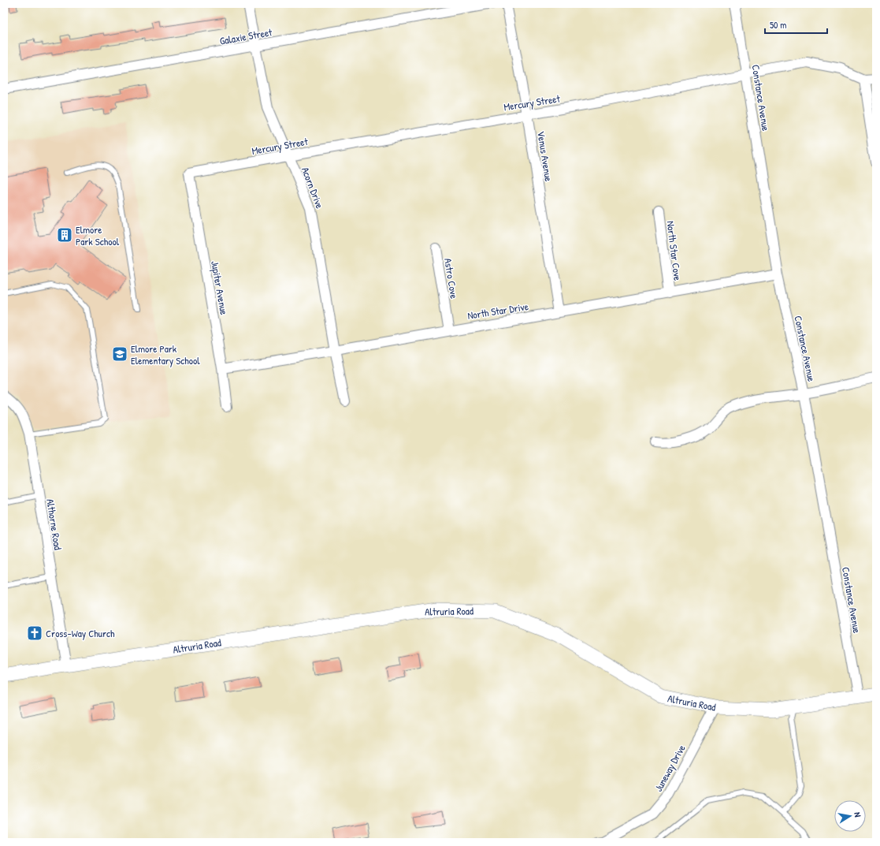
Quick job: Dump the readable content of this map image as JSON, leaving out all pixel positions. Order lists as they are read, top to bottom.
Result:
{
  "streets": {
    "street": [
      "Galaxie Street",
      "Constance Avenue",
      "Mercury Street",
      "Venus Avenue",
      "Acorn Drive",
      "North Star Cove",
      "Astro Cove",
      "Jupiter Avenue",
      "North Star Drive",
      "Althorne Road",
      "Altruria Road",
      "Juneway Drive"
    ]
  },
  "crossings": [
    ["Galaxie Street", "Acorn Drive"],
    ["Constance Avenue", "Mercury Street"],
    ["Constance Avenue", "North Star Drive"],
    ["Constance Avenue", "Altruria Road"],
    ["Mercury Street", "Venus Avenue"],
    ["Mercury Street", "Acorn Drive"],
    ["Mercury Street", "Jupiter Avenue"],
    ["Venus Avenue", "North Star Drive"],
    ["Acorn Drive", "North Star Drive"],
    ["North Star Cove", "North Star Drive"],
    ["Astro Cove", "North Star Drive"],
    ["Jupiter Avenue", "North Star Drive"],
    ["Althorne Road", "Altruria Road"],
    ["Altruria Road", "Juneway Drive"]
  ],
  "places": {
    "building": ["Elmore Park School"],
    "school or university": ["Elmore Park Elementary School"],
    "church": ["Cross-Way Church"]
  },
  "scale_bar": "50 m",
  "north": "right"
}
